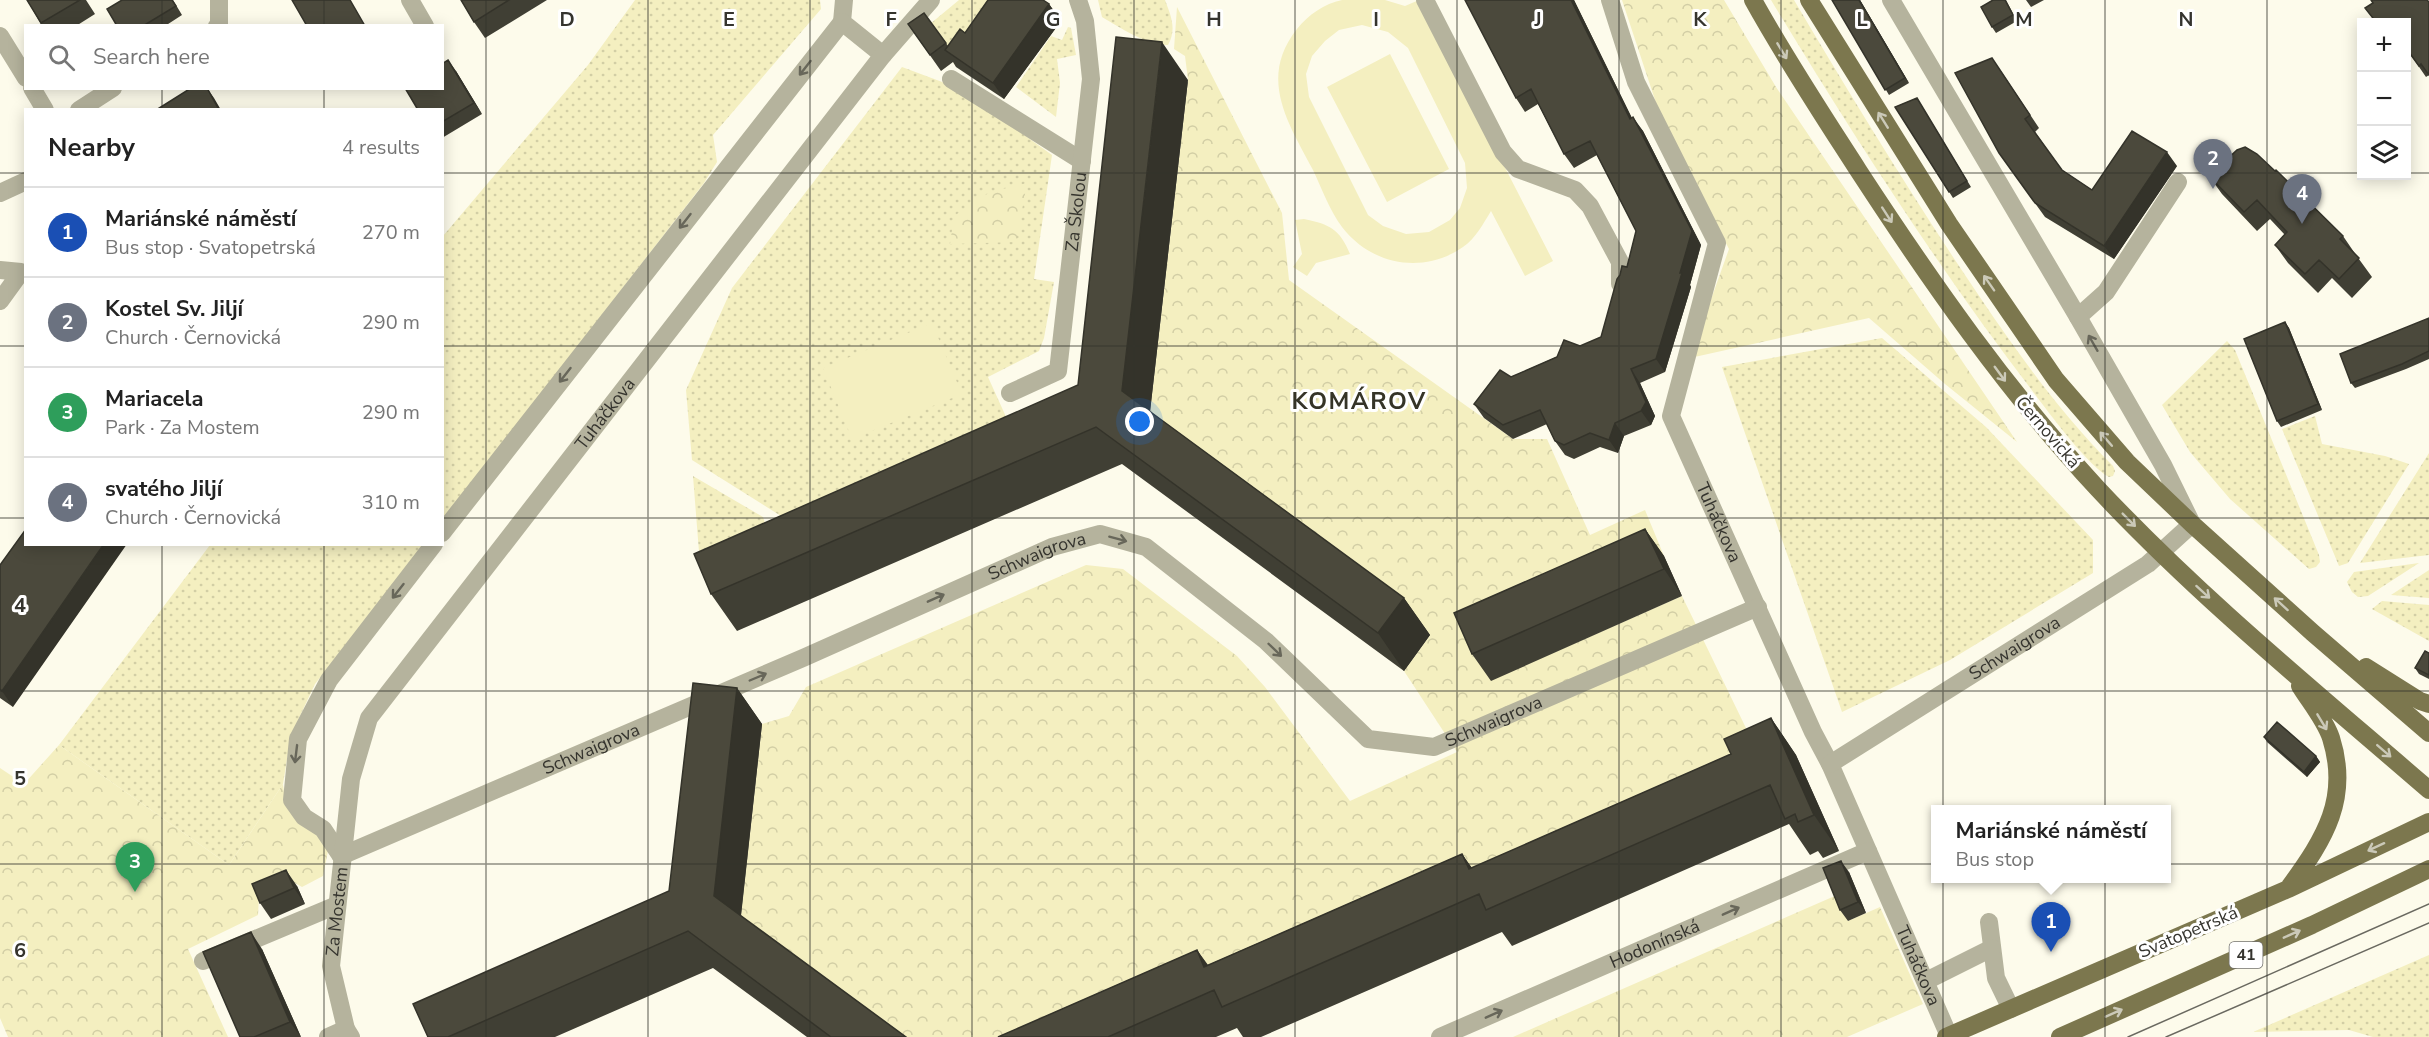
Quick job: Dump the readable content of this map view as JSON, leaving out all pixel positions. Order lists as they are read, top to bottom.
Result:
{
  "streets": {
    "main road": ["Černovická", "Svatopetrská", "41"],
    "street": [
      "Za Školou",
      "Tuháčkova",
      "Schwaigrova",
      "Za Mostem",
      "Hodonínská"
    ]
  },
  "crossings": [
    ["Tuháčkova", "Schwaigrova"],
    ["Tuháčkova", "Za Mostem"],
    ["Tuháčkova", "Svatopetrská"],
    ["Tuháčkova", "Hodonínská"],
    ["Černovická", "Schwaigrova"],
    ["Schwaigrova", "Za Mostem"]
  ],
  "one_way": ["Schwaigrova", "Hodonínská"],
  "districts": ["KOMÁROV"],
  "page": {
    "map_buttons": ["+", "−"],
    "search": "Search here",
    "heading": ["Nearby", "4 results"],
    "pins": [
      "2",
      "4",
      "3",
      "1"
    ],
    "list": [
      {
        "mark": "1",
        "name": "Mariánské náměstí",
        "note": "Bus stop · Svatopetrská",
        "value": "270 m"
      },
      {
        "mark": "2",
        "name": "Kostel Sv. Jiljí",
        "note": "Church · Černovická",
        "value": "290 m"
      },
      {
        "mark": "3",
        "name": "Mariacela",
        "note": "Park · Za Mostem",
        "value": "290 m"
      },
      {
        "mark": "4",
        "name": "svatého Jiljí",
        "note": "Church · Černovická",
        "value": "310 m"
      }
    ],
    "popup": ["Mariánské náměstí", "Bus stop"]
  },
  "grid": {
    "columns": [
      "D",
      "E",
      "F",
      "G",
      "H",
      "I",
      "J",
      "K",
      "L",
      "M",
      "N"
    ],
    "rows": ["4", "5", "6"]
  }
}
